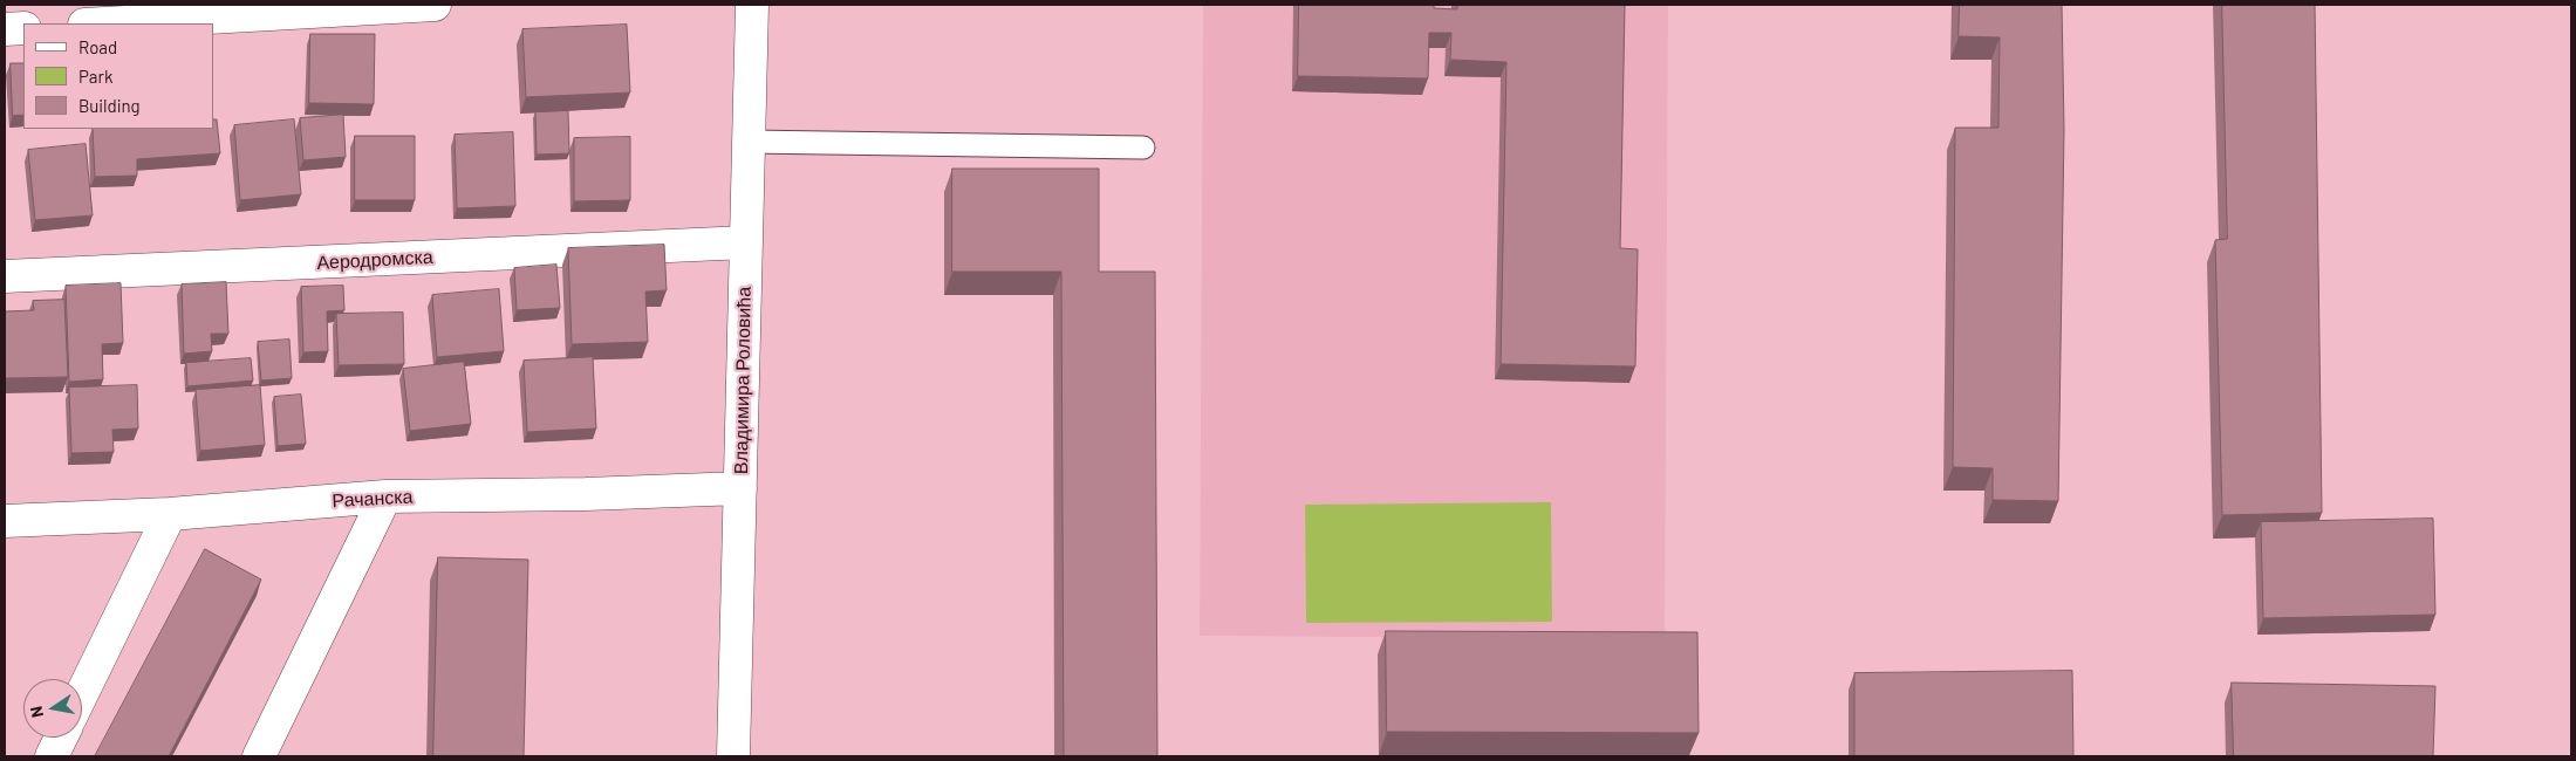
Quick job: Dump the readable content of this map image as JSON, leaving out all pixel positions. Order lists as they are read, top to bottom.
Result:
{
  "streets": {
    "street": ["Аеродромска", "Владимира Роловића", "Рачанска"]
  },
  "crossings": [
    ["Аеродромска", "Владимира Роловића"],
    ["Владимира Роловића", "Рачанска"]
  ],
  "legend": ["Road", "Park", "Building"],
  "north": "left"
}
